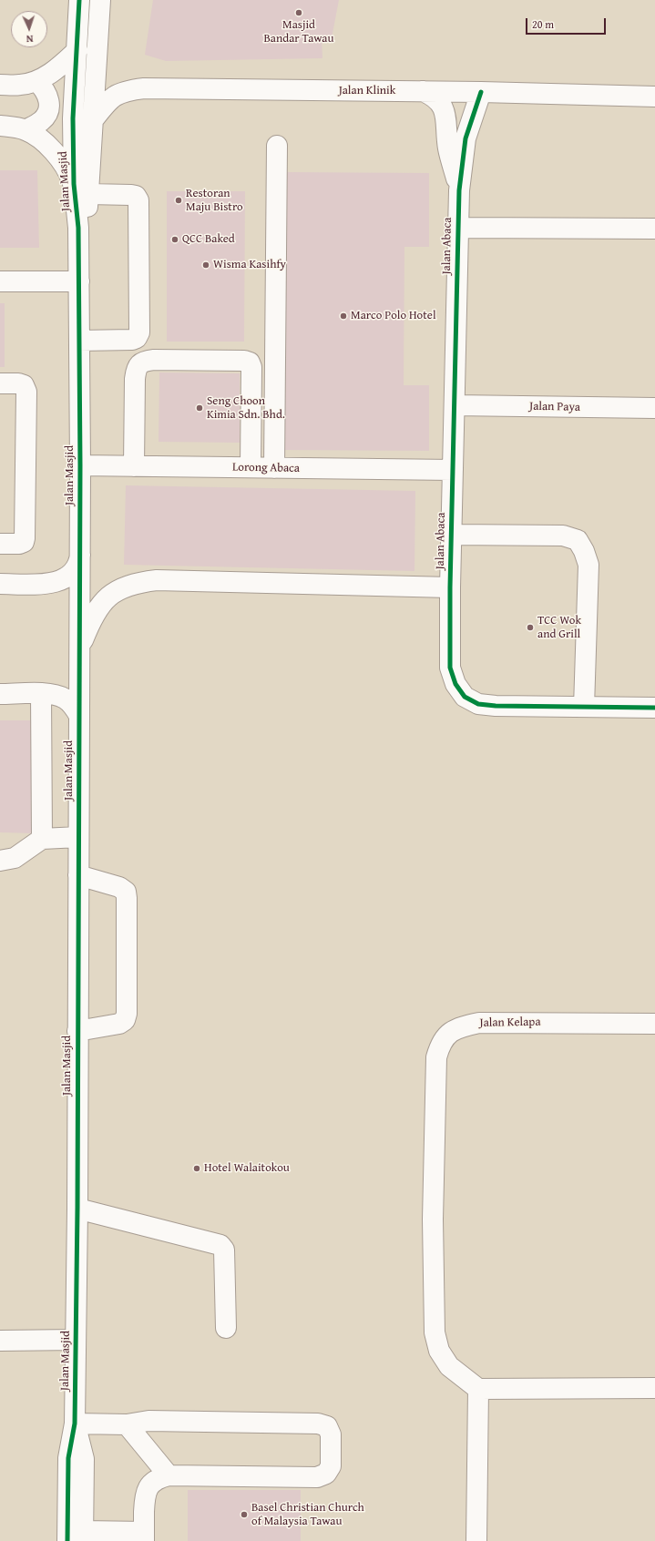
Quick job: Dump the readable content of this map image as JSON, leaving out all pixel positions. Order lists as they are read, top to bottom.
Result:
{
  "streets": {
    "street": [
      "Jalan Klinik",
      "Jalan Masjid",
      "Jalan Abaca",
      "Jalan Paya",
      "Lorong Abaca",
      "Jalan Kelapa"
    ]
  },
  "crossings": [
    ["Jalan Masjid", "Lorong Abaca"],
    ["Jalan Abaca", "Jalan Paya"],
    ["Jalan Abaca", "Lorong Abaca"]
  ],
  "places": [
    "Masjid Bandar Tawau",
    "Restoran Maju Bistro",
    "QCC Baked",
    "Wisma Kasihfy",
    "Marco Polo Hotel",
    "Seng Choon Kimia Sdn. Bhd.",
    "TCC Wok and Grill",
    "Hotel Walaitokou",
    "Basel Christian Church of Malaysia Tawau"
  ],
  "scale_bar": "20 m",
  "north": "bottom"
}
